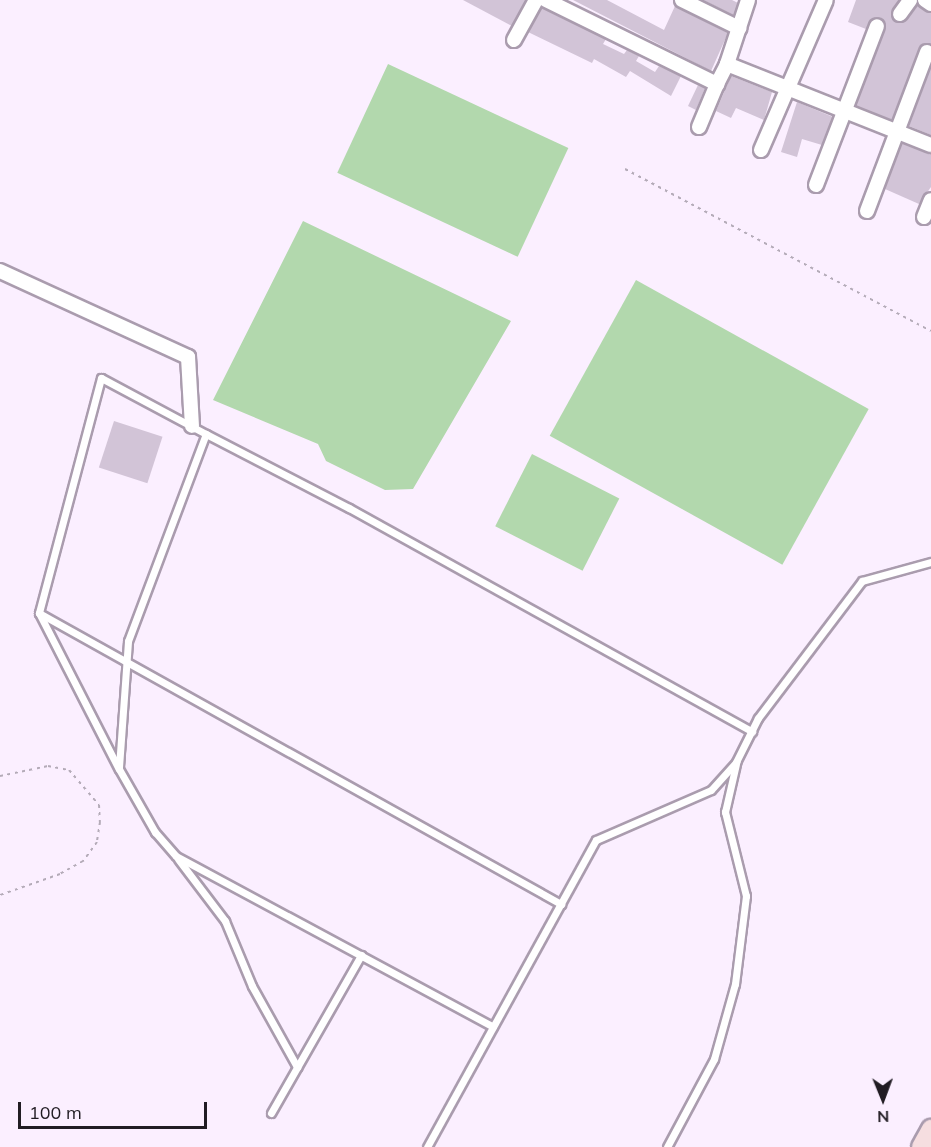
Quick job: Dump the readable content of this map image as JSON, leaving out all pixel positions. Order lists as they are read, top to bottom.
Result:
{
  "scale_bar": "100 m",
  "north": "bottom"
}
